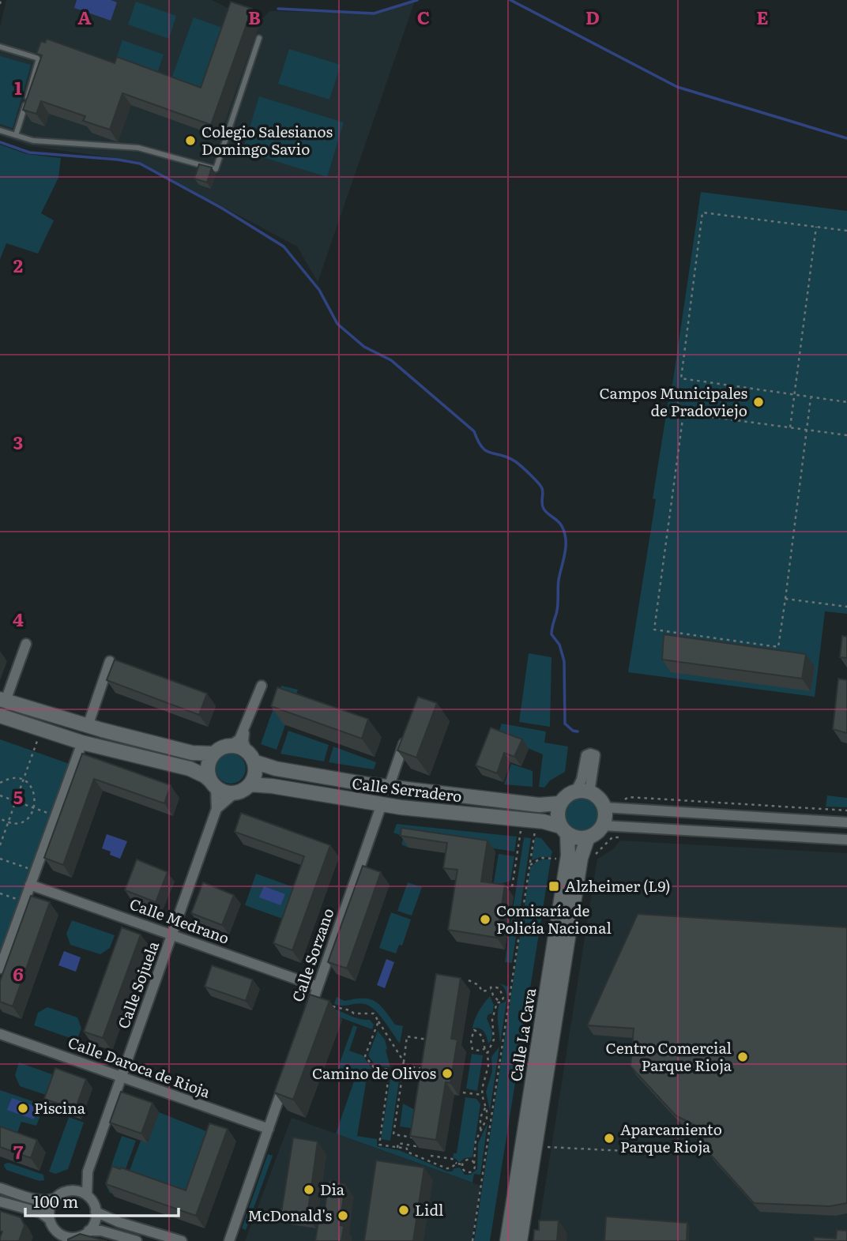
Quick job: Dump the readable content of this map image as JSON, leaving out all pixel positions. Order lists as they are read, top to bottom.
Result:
{
  "streets": {
    "main road": ["Calle Serradero", "Calle La Cava"],
    "street": [
      "Calle Medrano",
      "Calle Sorzano",
      "Calle Sojuela",
      "Calle Daroca de Rioja"
    ]
  },
  "crossings": [
    ["Calle Serradero", "Calle Sorzano"],
    ["Calle Serradero", "Calle Sojuela"],
    ["Calle Serradero", "Calle La Cava"],
    ["Calle Medrano", "Calle Sorzano"],
    ["Calle Medrano", "Calle Sojuela"],
    ["Calle Sojuela", "Calle Daroca de Rioja"]
  ],
  "places": {
    "other": [
      "Colegio Salesianos Domingo Savio",
      "Campos Municipales de Pradoviejo",
      "Comisaría de Policía Nacional",
      "Centro Comercial Parque Rioja",
      "Camino de Olivos",
      "Piscina",
      "Aparcamiento Parque Rioja",
      "Dia",
      "Lidl",
      "McDonald's"
    ],
    "transit": ["Alzheimer (L9)"]
  },
  "scale_bar": "100 m",
  "grid": {
    "columns": [
      "A",
      "B",
      "C",
      "D",
      "E"
    ],
    "rows": [
      "1",
      "2",
      "3",
      "4",
      "5",
      "6",
      "7"
    ]
  }
}
